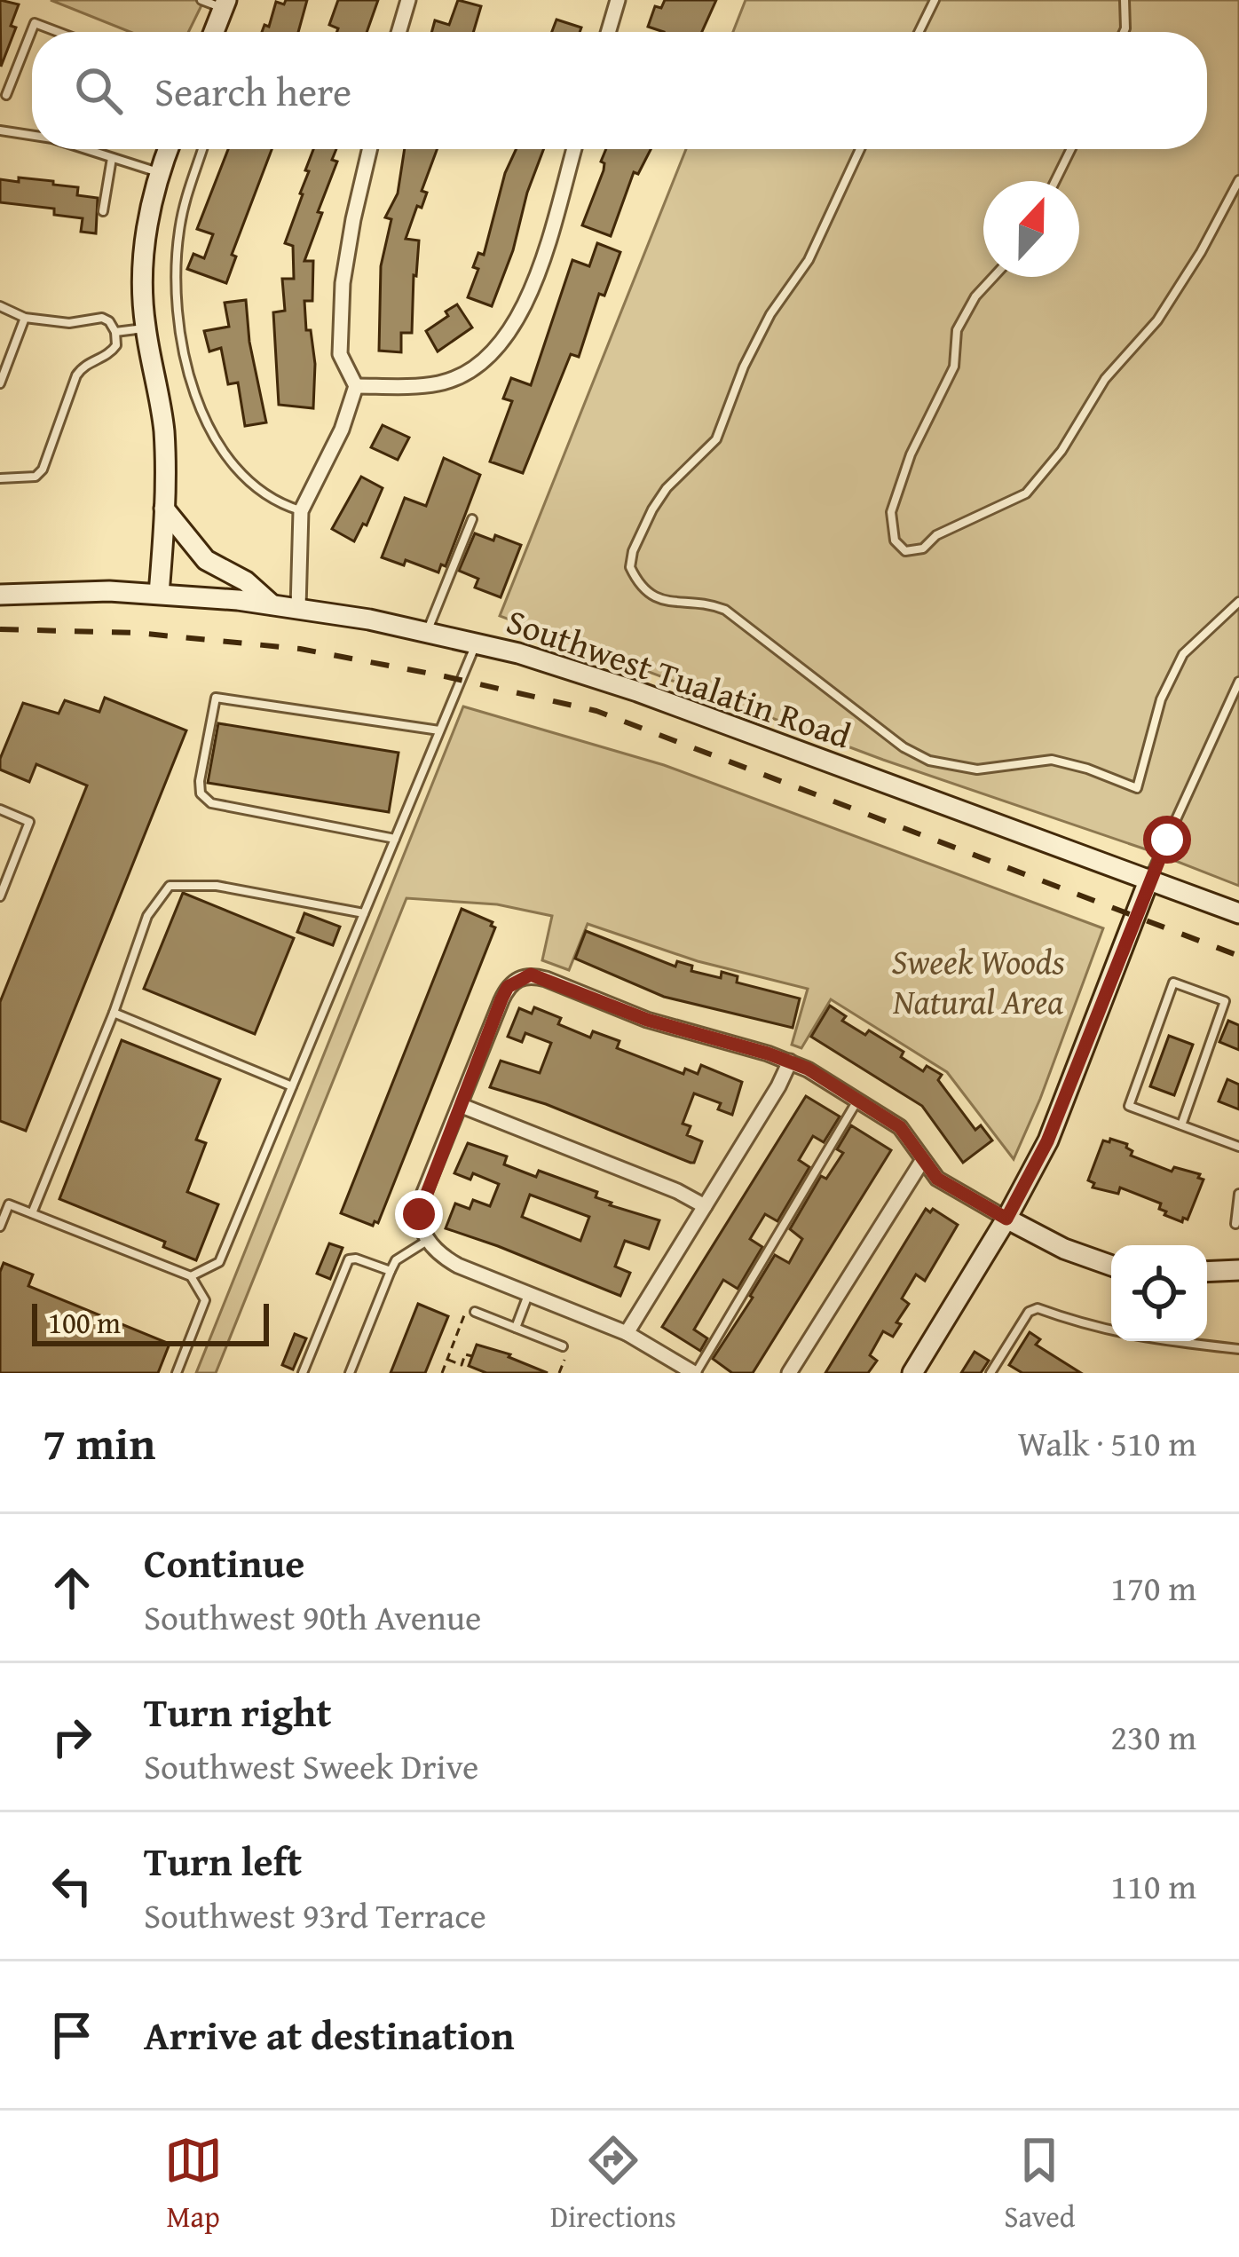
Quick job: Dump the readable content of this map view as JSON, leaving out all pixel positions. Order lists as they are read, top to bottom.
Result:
{
  "streets": {
    "main road": ["Southwest Tualatin Road"]
  },
  "parks": ["Sweek Woods Natural Area"],
  "scale_bar": "100 m",
  "north": "top",
  "page": {
    "search": "Search here",
    "scale": "100 m",
    "heading": ["7 min", "Walk · 510 m"],
    "list": [
      ["Continue", "Southwest 90th Avenue", "170 m"],
      ["Turn right", "Southwest Sweek Drive", "230 m"],
      ["Turn left", "Southwest 93rd Terrace", "110 m"],
      "Arrive at destination"
    ],
    "nav": ["Map", "Directions", "Saved"]
  }
}
